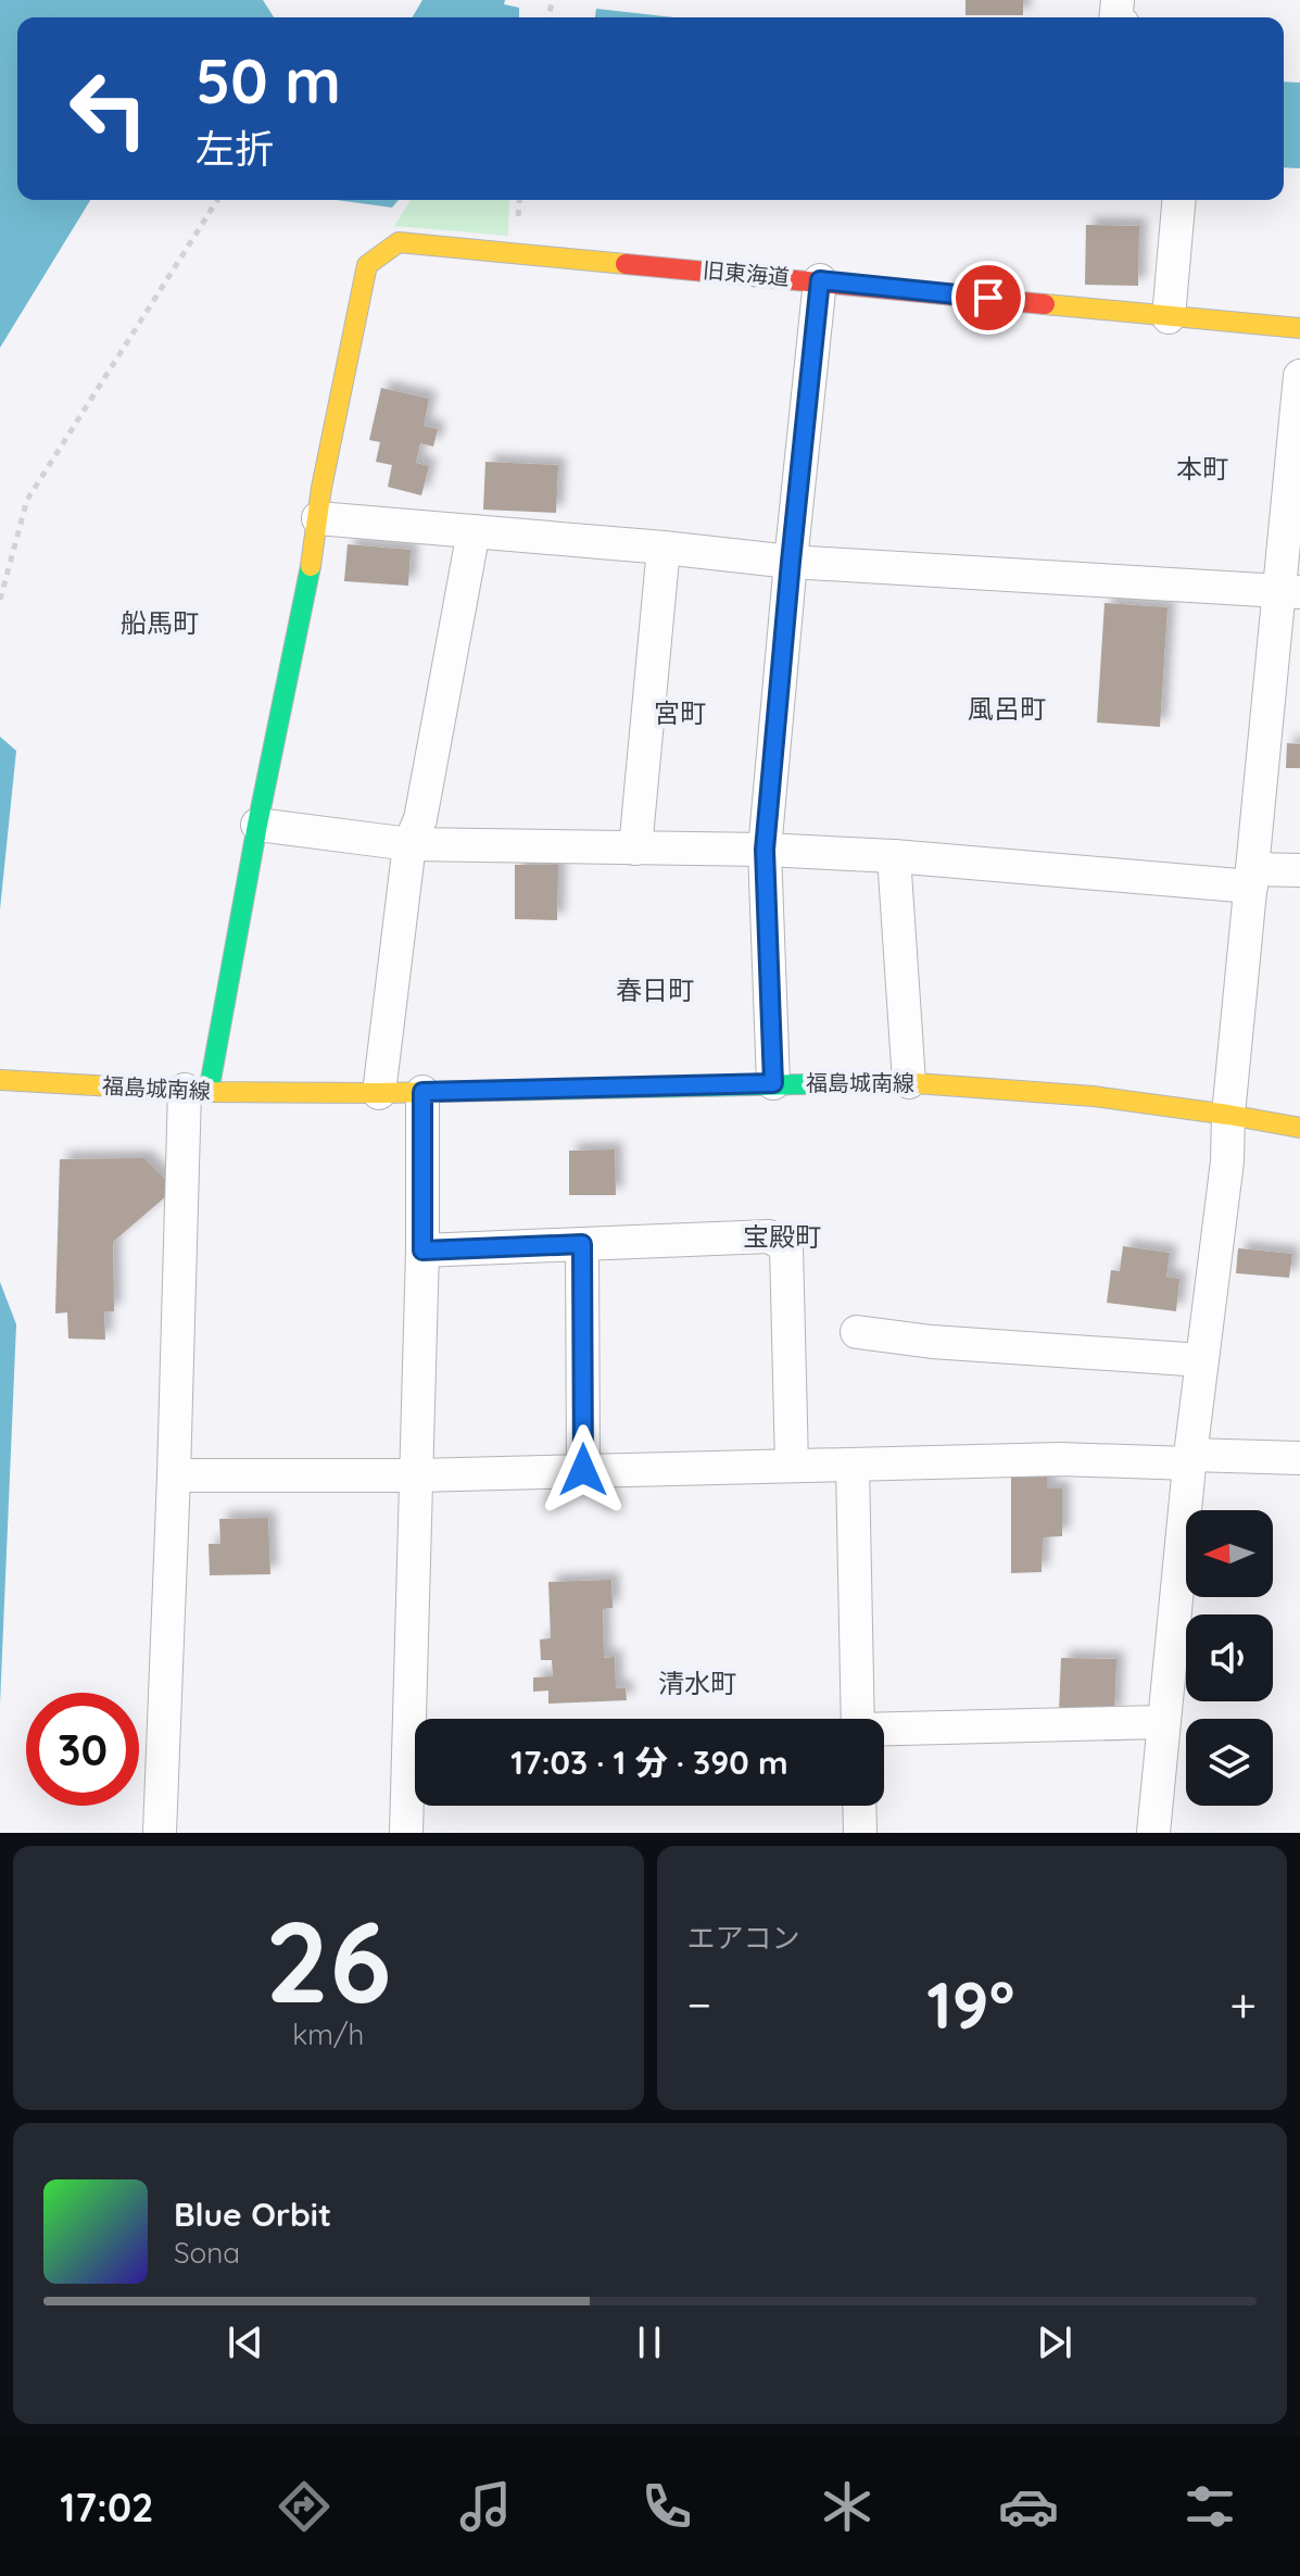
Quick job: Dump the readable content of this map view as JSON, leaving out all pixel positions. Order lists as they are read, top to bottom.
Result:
{
  "streets": {
    "street": ["旧東海道", "福島城南線"]
  },
  "districts": [
    "本町",
    "船馬町",
    "風呂町",
    "宮町",
    "春日町",
    "宝殿町",
    "清水町"
  ],
  "north": "left",
  "page": {
    "turn": ["50 m", "左折"],
    "limit": "30",
    "trip": "17:03 · 1 分 · 390 m",
    "tile": [
      ["26", "km/h"],
      "エアコン"
    ],
    "heat": ["−", "19°", "+"],
    "song": ["Blue Orbit", "Sona"],
    "tabs": "17:02"
  }
}
